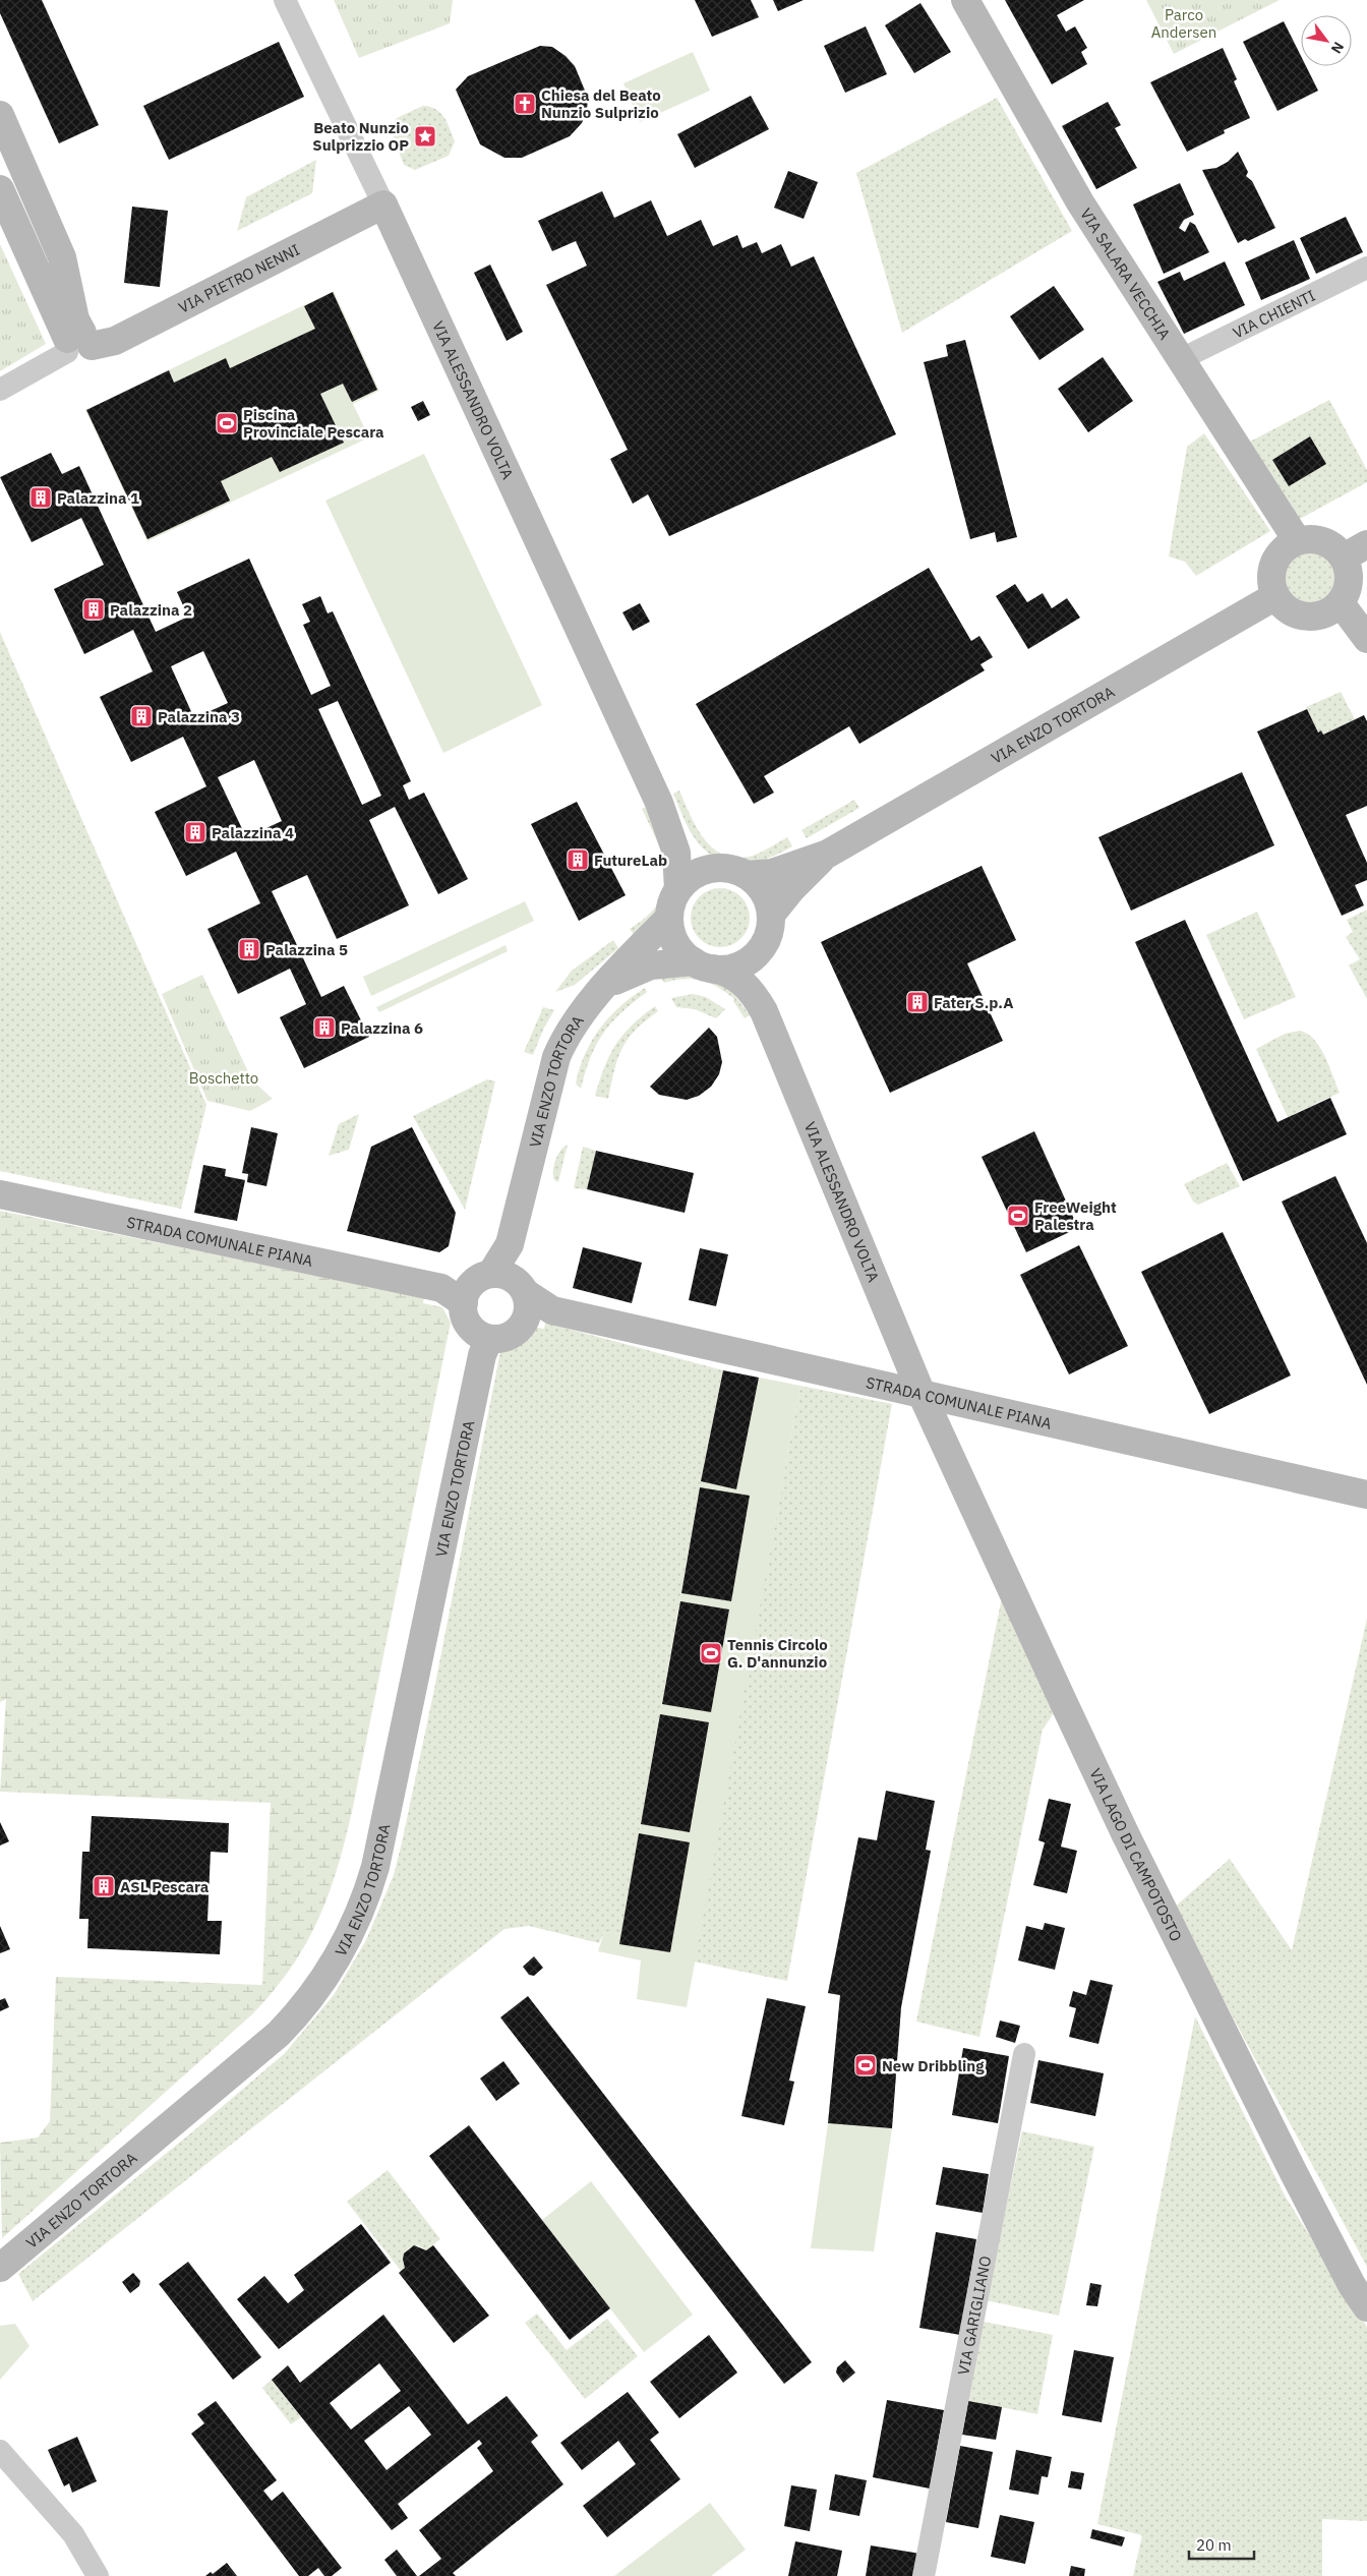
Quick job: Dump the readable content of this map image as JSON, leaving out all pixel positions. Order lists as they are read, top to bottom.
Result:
{
  "streets": {
    "street": [
      "VIA SALARA VECCHIA",
      "VIA PIETRO NENNI",
      "VIA CHIENTI",
      "VIA ALESSANDRO VOLTA",
      "VIA ENZO TORTORA",
      "STRADA COMUNALE PIANA",
      "VIA LAGO DI CAMPOTOSTO",
      "VIA GARIGLIANO"
    ]
  },
  "crossings": [
    ["VIA SALARA VECCHIA", "VIA CHIENTI"],
    ["VIA SALARA VECCHIA", "VIA ENZO TORTORA"],
    ["VIA PIETRO NENNI", "VIA ALESSANDRO VOLTA"],
    ["VIA ALESSANDRO VOLTA", "VIA ENZO TORTORA"],
    ["VIA ALESSANDRO VOLTA", "STRADA COMUNALE PIANA"],
    ["VIA ALESSANDRO VOLTA", "VIA LAGO DI CAMPOTOSTO"],
    ["VIA ENZO TORTORA", "STRADA COMUNALE PIANA"],
    ["STRADA COMUNALE PIANA", "VIA LAGO DI CAMPOTOSTO"]
  ],
  "parks": ["Parco Andersen", "Boschetto"],
  "places": {
    "church": ["Chiesa del Beato Nunzio Sulprizio"],
    "place": ["Beato Nunzio Sulprizzio OP"],
    "sports": [
      "Piscina Provinciale Pescara",
      "FreeWeight Palestra",
      "Tennis Circolo G. D'annunzio",
      "New Dribbling"
    ],
    "building": [
      "Palazzina 1",
      "Palazzina 2",
      "Palazzina 3",
      "Palazzina 4",
      "FutureLab",
      "Palazzina 5",
      "Fater S.p.A",
      "Palazzina 6",
      "ASL Pescara"
    ]
  },
  "scale_bar": "20 m",
  "north": "bottom right"
}
